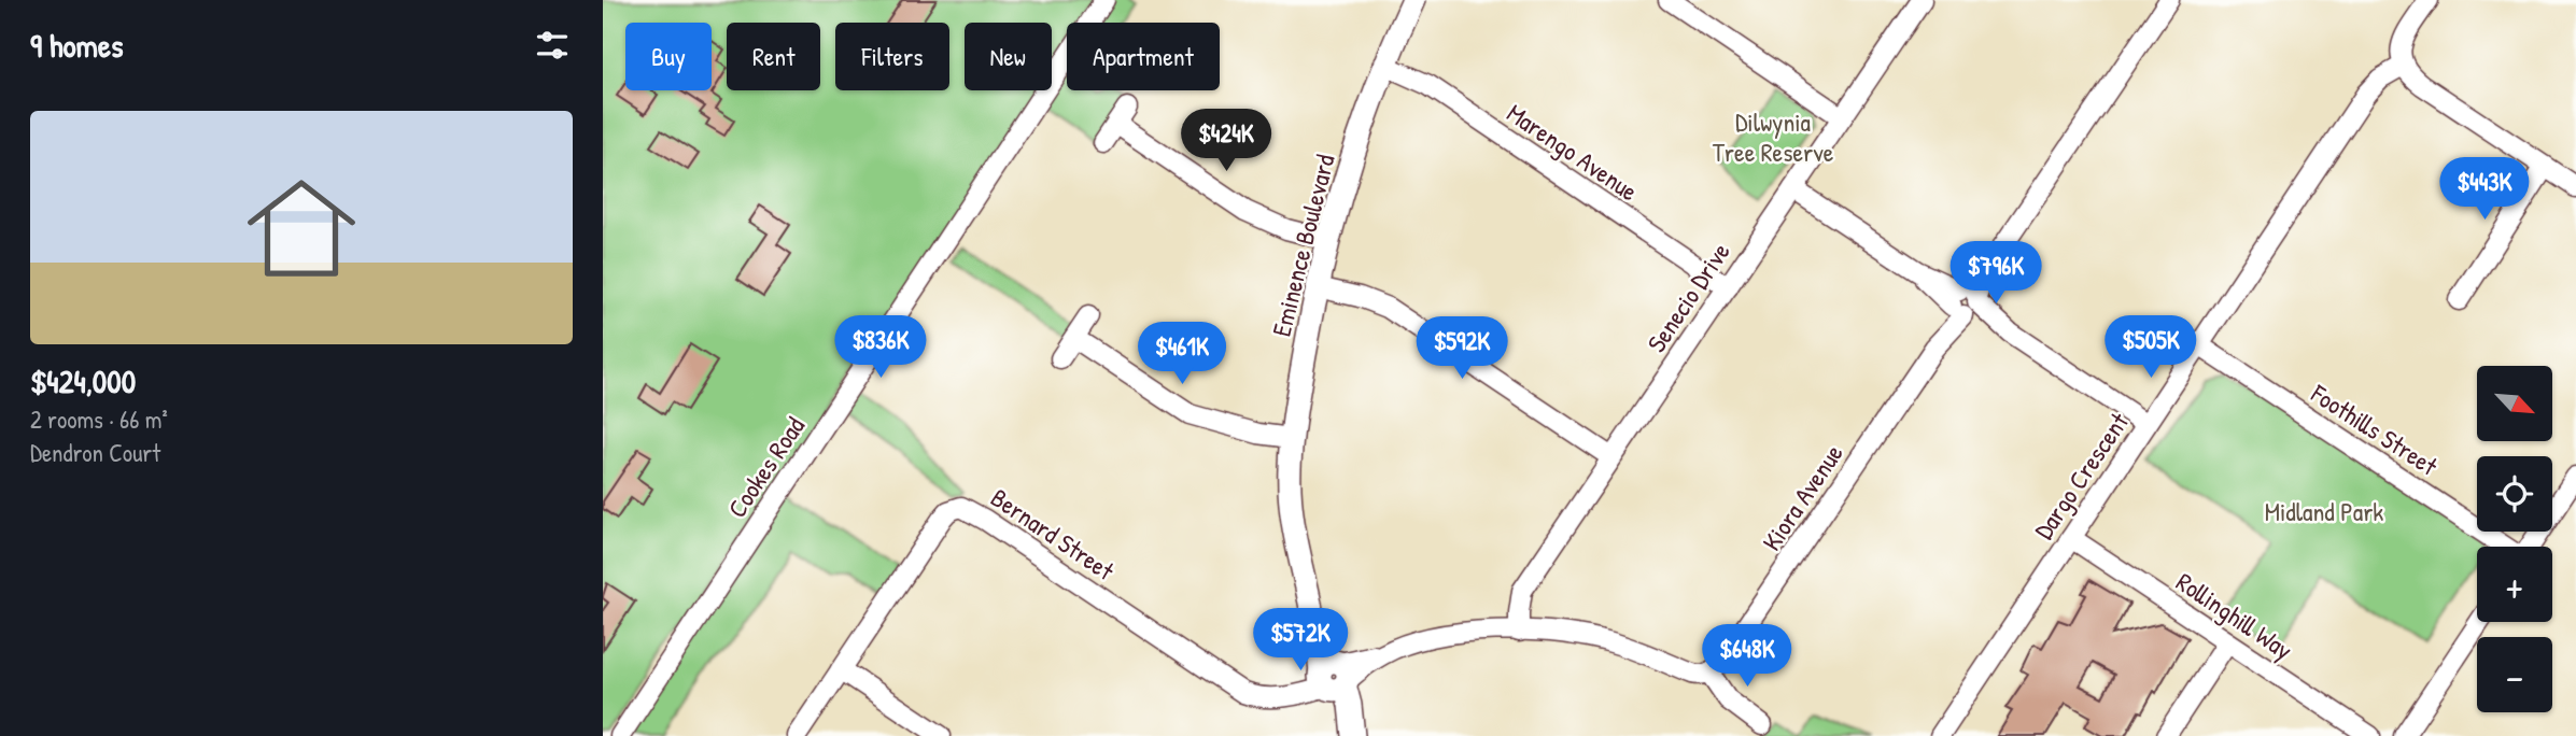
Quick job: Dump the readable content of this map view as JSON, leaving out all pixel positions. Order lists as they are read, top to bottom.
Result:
{
  "streets": {
    "street": [
      "Marengo Avenue",
      "Eminence Boulevard",
      "Senecio Drive",
      "Foothills Street",
      "Cookes Road",
      "Dargo Crescent",
      "Kiora Avenue",
      "Bernard Street",
      "Rollinghill Way"
    ]
  },
  "crossings": [
    ["Marengo Avenue", "Eminence Boulevard"],
    ["Marengo Avenue", "Senecio Drive"],
    ["Eminence Boulevard", "Bernard Street"],
    ["Foothills Street", "Dargo Crescent"],
    ["Dargo Crescent", "Rollinghill Way"]
  ],
  "parks": ["Dilwynia Tree Reserve", "Midland Park"],
  "north": "bottom right",
  "page": {
    "heading": "9 homes",
    "chip": [
      "Buy",
      "Rent",
      "Filters",
      "New",
      "Apartment"
    ],
    "list": [
      {
        "name": "$424,000",
        "note": "2 rooms · 66 m² · Dendron Court"
      }
    ],
    "price": [
      "$424K",
      "$443K",
      "$796K",
      "$836K",
      "$505K",
      "$592K",
      "$461K",
      "$572K",
      "$648K"
    ],
    "map_buttons": ["+", "−"]
  }
}
